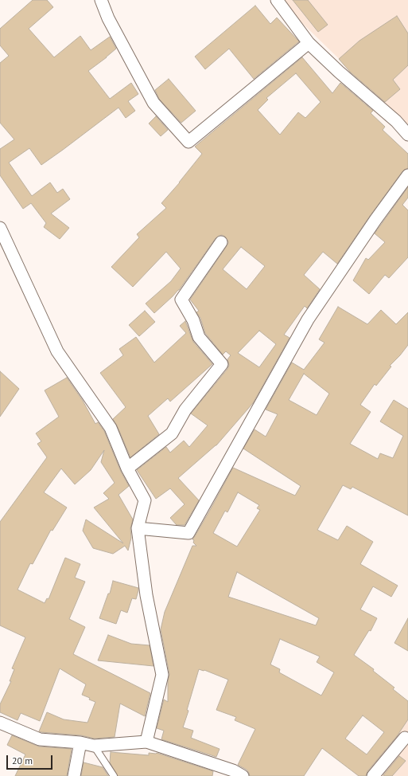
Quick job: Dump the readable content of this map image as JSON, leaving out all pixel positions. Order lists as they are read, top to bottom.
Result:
{
  "scale_bar": "20 m"
}
